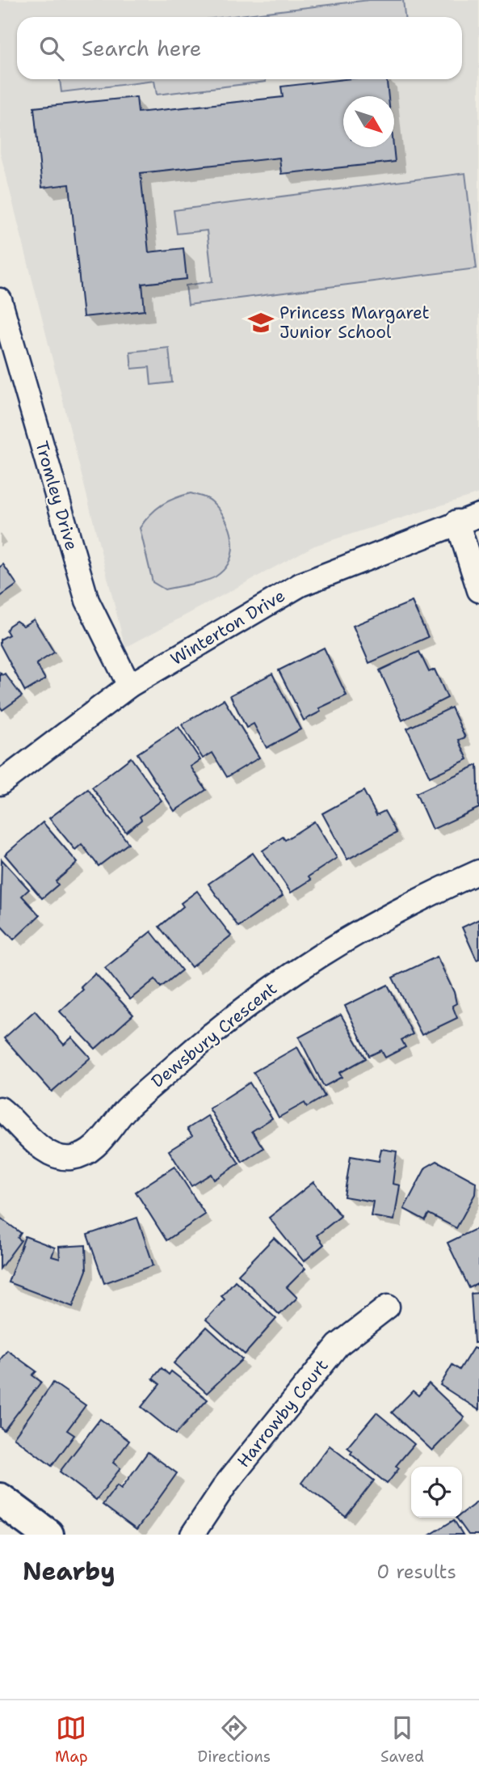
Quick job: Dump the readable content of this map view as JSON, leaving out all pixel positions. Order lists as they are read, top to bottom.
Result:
{
  "streets": {
    "street": [
      "Tromley Drive",
      "Winterton Drive",
      "Dewsbury Crescent",
      "Harrowby Court"
    ]
  },
  "crossings": [
    ["Tromley Drive", "Winterton Drive"]
  ],
  "places": {
    "school or university": ["Princess Margaret Junior School"]
  },
  "north": "bottom right",
  "page": {
    "search": "Search here",
    "heading": ["Nearby", "0 results"],
    "nav": ["Map", "Directions", "Saved"]
  }
}
